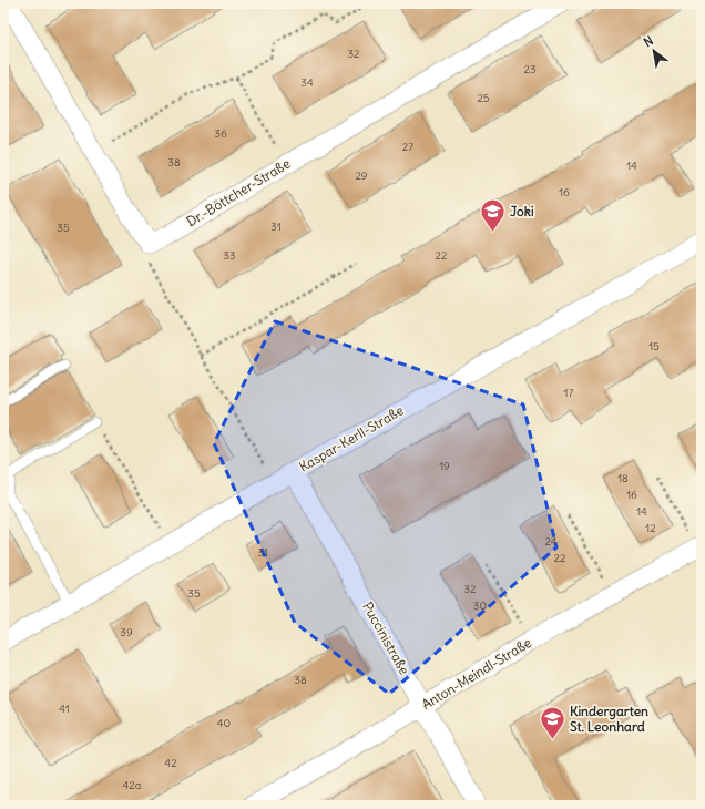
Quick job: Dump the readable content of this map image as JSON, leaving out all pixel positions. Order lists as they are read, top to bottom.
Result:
{
  "streets": {
    "street": [
      "Dr.-Böttcher-Straße",
      "Kaspar-Kerll-Straße",
      "Puccinistraße",
      "Anton-Meindl-Straße"
    ]
  },
  "crossings": [
    ["Kaspar-Kerll-Straße", "Puccinistraße"],
    ["Puccinistraße", "Anton-Meindl-Straße"]
  ],
  "places": {
    "school or university": ["Joki", "Kindergarten St. Leonhard"]
  },
  "house_numbers": [
    "32",
    "23",
    "34",
    "25",
    "36",
    "27",
    "38",
    "14",
    "29",
    "16",
    "31",
    "35",
    "33",
    "22",
    "15",
    "17",
    "19",
    "18",
    "16",
    "14",
    "12",
    "24",
    "31",
    "22",
    "32",
    "35",
    "30",
    "39",
    "38",
    "41",
    "40",
    "42",
    "42a"
  ],
  "north": "top left"
}
